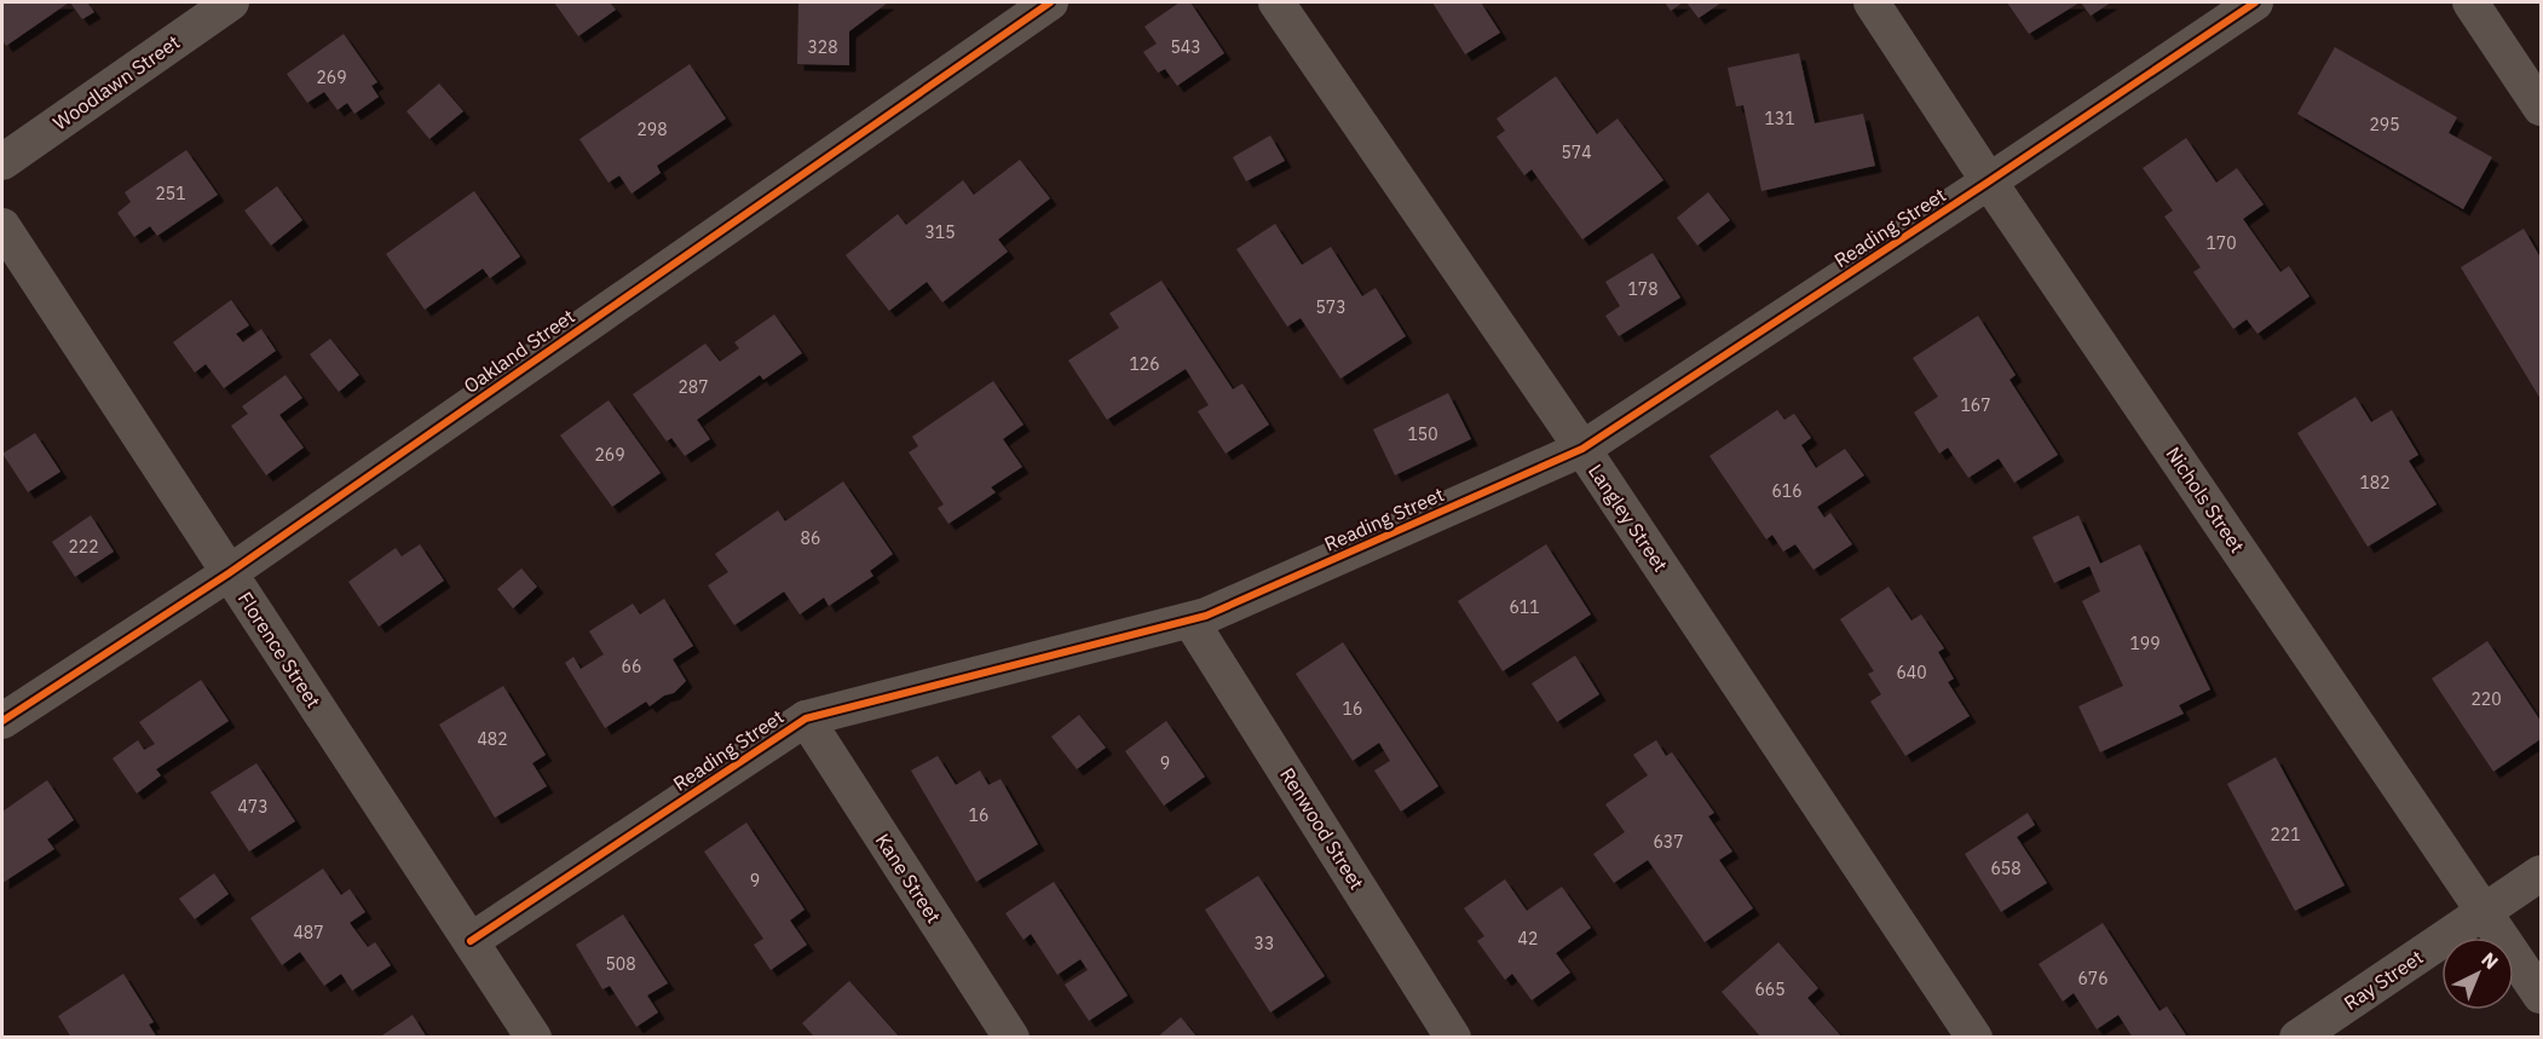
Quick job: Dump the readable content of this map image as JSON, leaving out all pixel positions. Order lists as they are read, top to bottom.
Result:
{
  "streets": {
    "street": [
      "Woodlawn Street",
      "Reading Street",
      "Oakland Street",
      "Nichols Street",
      "Langley Street",
      "Florence Street",
      "Renwood Street",
      "Kane Street",
      "Ray Street"
    ]
  },
  "crossings": [
    ["Reading Street", "Nichols Street"],
    ["Reading Street", "Langley Street"],
    ["Reading Street", "Florence Street"],
    ["Reading Street", "Renwood Street"],
    ["Reading Street", "Kane Street"],
    ["Oakland Street", "Florence Street"],
    ["Nichols Street", "Ray Street"]
  ],
  "house_numbers": [
    "328",
    "543",
    "269",
    "131",
    "295",
    "298",
    "574",
    "251",
    "315",
    "170",
    "178",
    "573",
    "126",
    "287",
    "167",
    "150",
    "269",
    "182",
    "616",
    "86",
    "222",
    "611",
    "199",
    "66",
    "640",
    "220",
    "16",
    "482",
    "9",
    "473",
    "16",
    "221",
    "637",
    "658",
    "9",
    "487",
    "42",
    "33",
    "508",
    "676",
    "665"
  ],
  "north": "top right"
}
